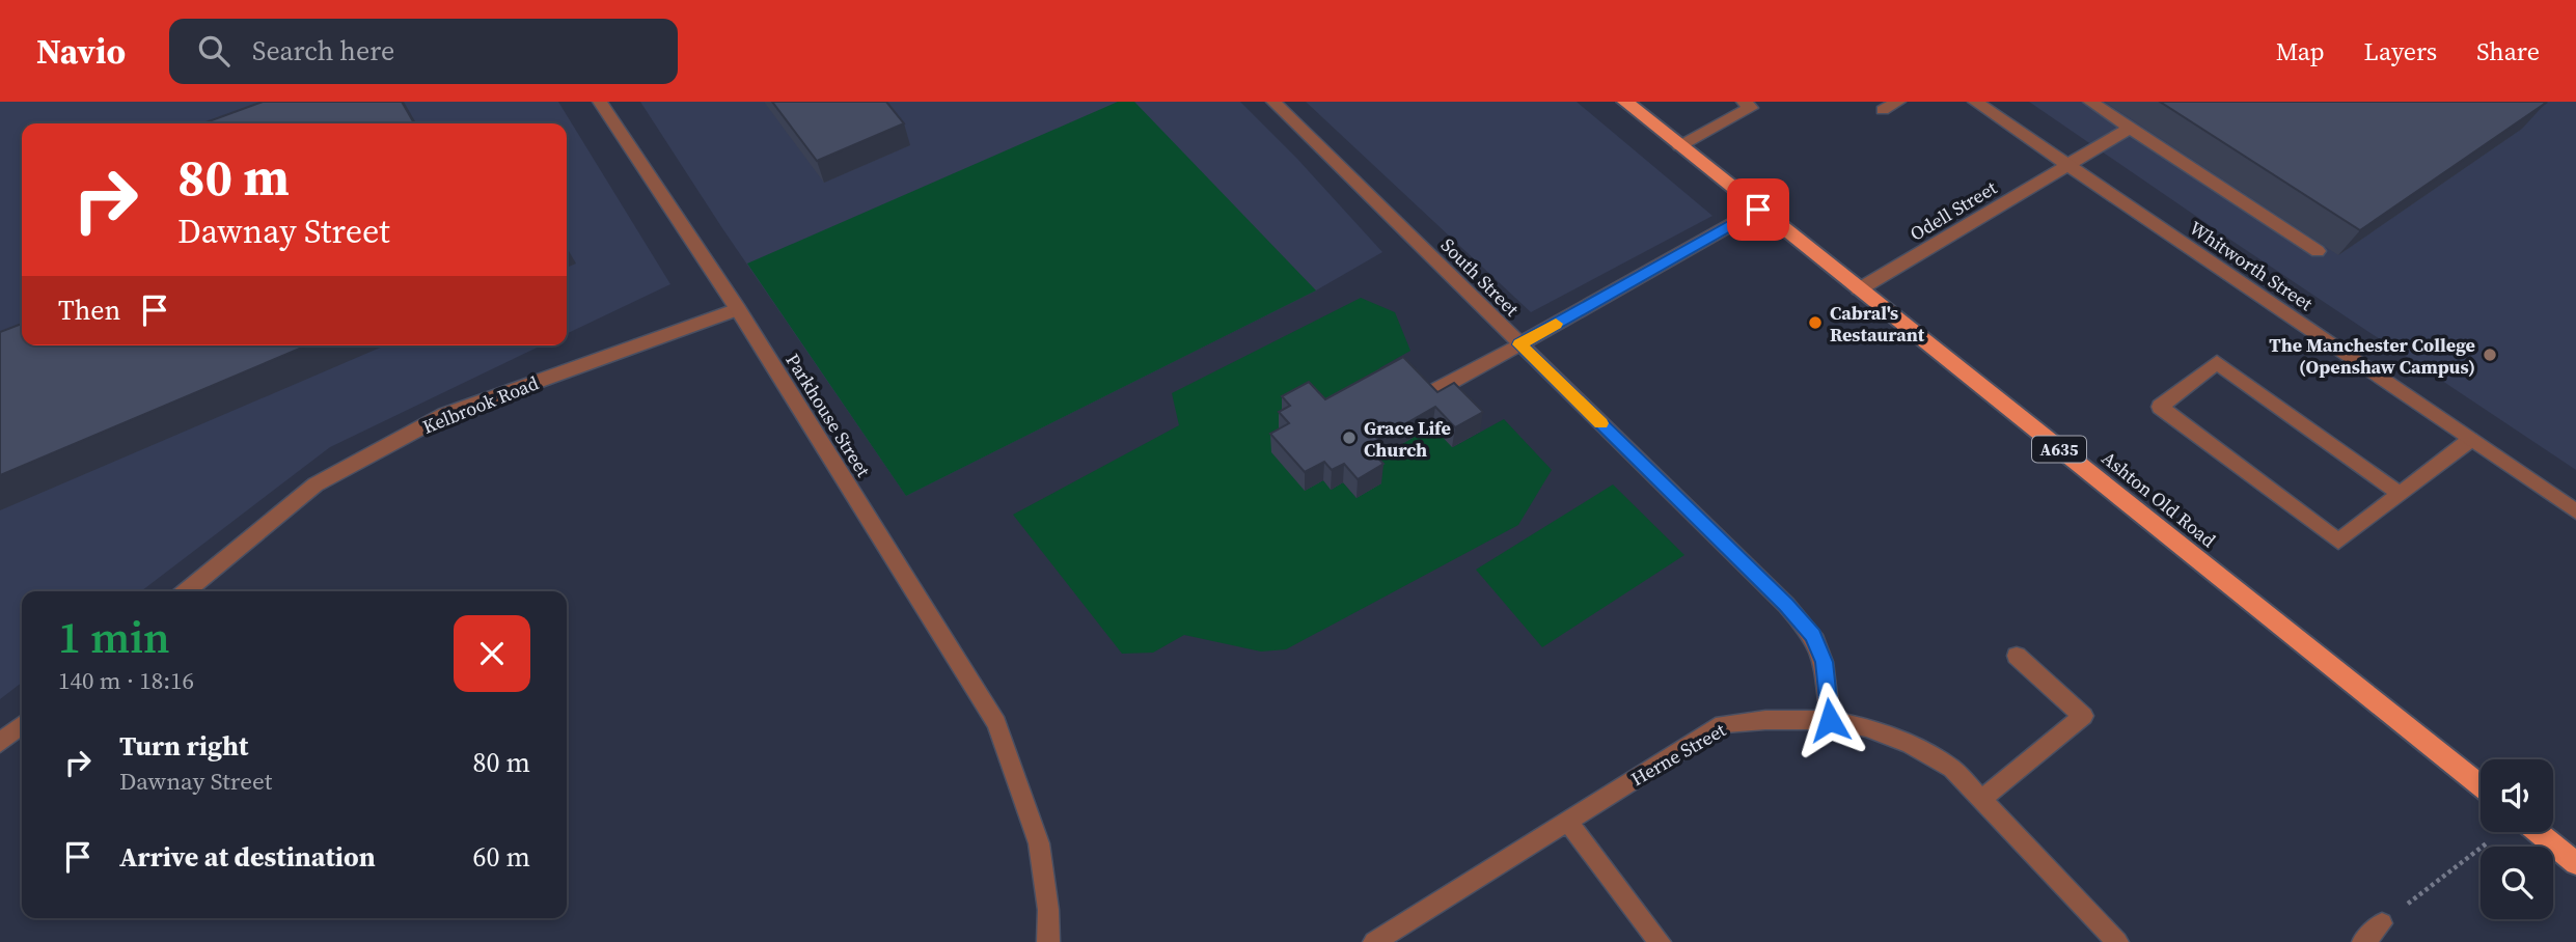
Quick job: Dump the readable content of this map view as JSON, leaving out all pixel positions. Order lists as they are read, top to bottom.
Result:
{
  "streets": {
    "highway": ["A635", "Ashton Old Road"],
    "street": [
      "Odell Street",
      "Whitworth Street",
      "South Street",
      "Kelbrook Road",
      "Parkhouse Street",
      "Herne Street"
    ]
  },
  "crossings": [
    ["Odell Street", "Whitworth Street"],
    ["Odell Street", "Ashton Old Road"],
    ["South Street", "Herne Street"],
    ["Kelbrook Road", "Parkhouse Street"]
  ],
  "places": ["Cabral's Restaurant", "The Manchester College (Openshaw Campus)", "Grace Life Church"],
  "page": {
    "header": "Navio",
    "search": "Search here",
    "nav": ["Map", "Layers", "Share"],
    "turn": ["80 m", "Dawnay Street"],
    "then": "Then",
    "heading": ["1 min", "140 m · 18:16"],
    "list": [
      {
        "name": "Turn right",
        "note": "Dawnay Street",
        "value": "80 m"
      },
      {
        "name": "Arrive at destination",
        "value": "60 m"
      }
    ]
  }
}
